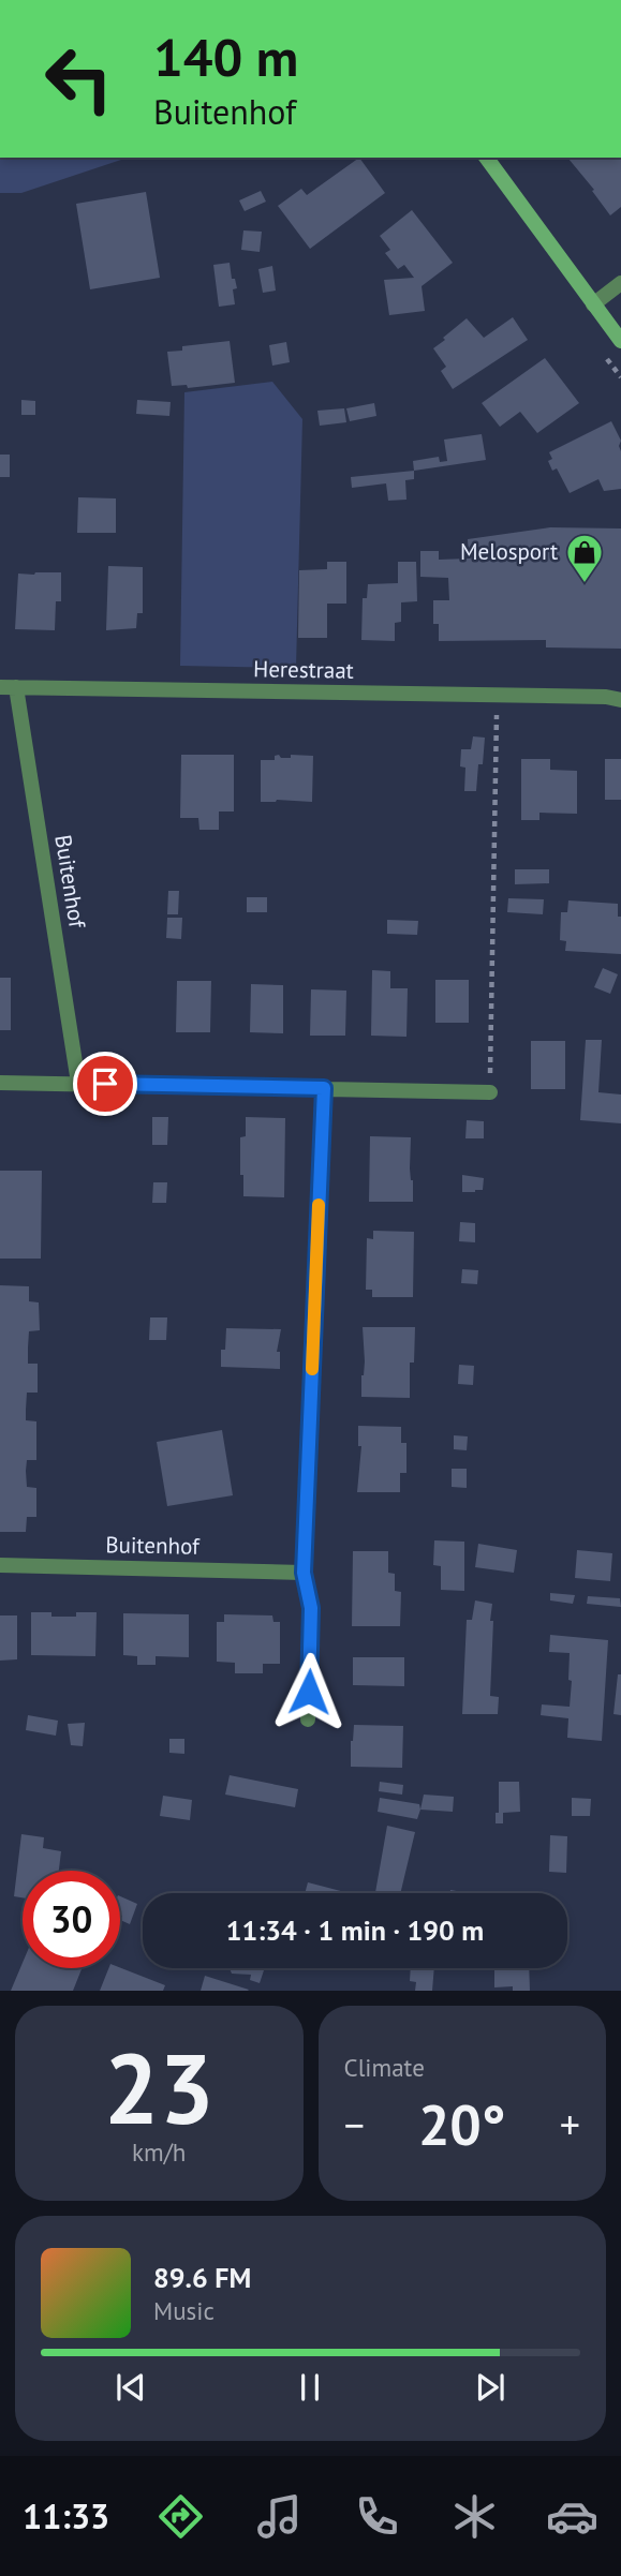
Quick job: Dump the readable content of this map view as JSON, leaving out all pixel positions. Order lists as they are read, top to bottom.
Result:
{
  "streets": {
    "street": ["Herestraat", "Buitenhof"]
  },
  "crossings": [
    ["Herestraat", "Buitenhof"]
  ],
  "places": {
    "shop": ["Melosport"]
  },
  "page": {
    "turn": ["140 m", "Buitenhof"],
    "limit": "30",
    "trip": "11:34 · 1 min · 190 m",
    "tile": [
      ["23", "km/h"],
      "Climate"
    ],
    "heat": ["−", "20°", "+"],
    "song": ["89.6 FM", "Music"],
    "tabs": "11:33"
  }
}
